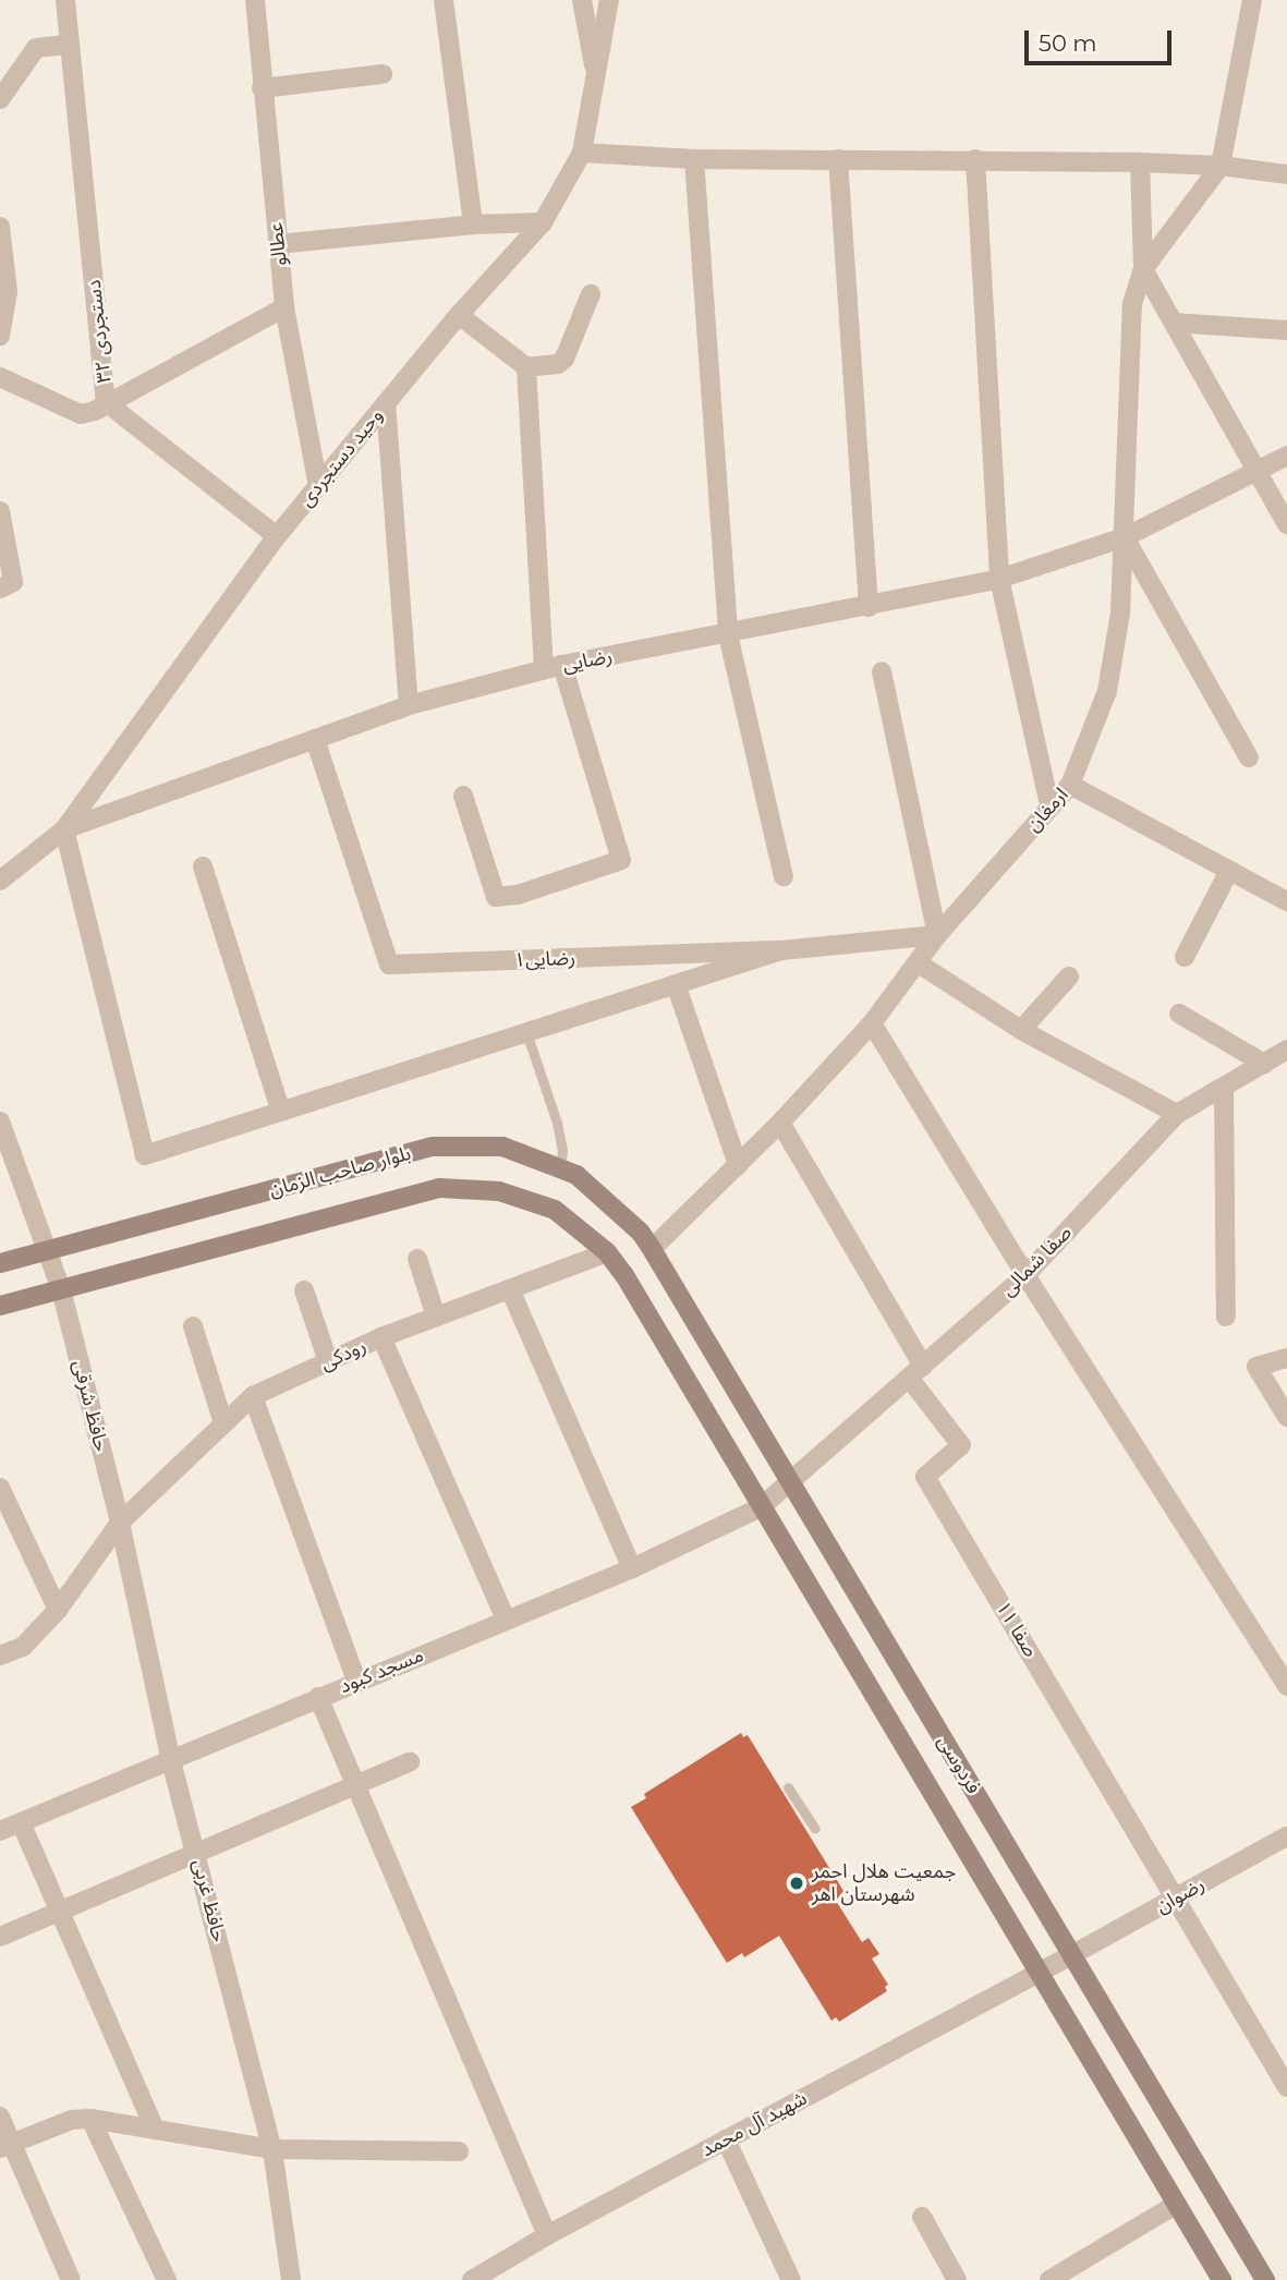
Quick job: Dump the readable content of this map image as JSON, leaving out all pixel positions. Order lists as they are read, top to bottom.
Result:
{
  "streets": {
    "main road": ["بلوار صاحب الزمان", "فردوسی"],
    "street": [
      "عطالو",
      "دستجردی ۳۲",
      "وحید دستجردی",
      "رضایی",
      "ارمغان",
      "رضایی۱",
      "صفا شمالی",
      "رودکی",
      "حافظ شرقی",
      "صفا ۱۱",
      "مسجد کبود",
      "رضوان",
      "حافظ غربی",
      "شهید آل محمد"
    ]
  },
  "crossings": [
    ["عطالو", "وحید دستجردی"],
    ["دستجردی ۳۲", "وحید دستجردی"],
    ["وحید دستجردی", "رضایی"],
    ["رضایی", "ارمغان"],
    ["رضایی", "رضایی۱"],
    ["ارمغان", "رضایی۱"],
    ["ارمغان", "بلوار صاحب الزمان"],
    ["ارمغان", "فردوسی"],
    ["بلوار صاحب الزمان", "حافظ شرقی"],
    ["بلوار صاحب الزمان", "فردوسی"],
    ["صفا شمالی", "صفا ۱۱"],
    ["صفا شمالی", "مسجد کبود"],
    ["صفا شمالی", "فردوسی"],
    ["رودکی", "حافظ شرقی"],
    ["رودکی", "فردوسی"],
    ["رودکی", "حافظ غربی"],
    ["حافظ شرقی", "حافظ غربی"],
    ["صفا ۱۱", "رضوان"],
    ["مسجد کبود", "فردوسی"],
    ["مسجد کبود", "حافظ غربی"],
    ["فردوسی", "رضوان"],
    ["فردوسی", "شهید آل محمد"],
    ["رضوان", "شهید آل محمد"]
  ],
  "places": ["جمعیت هلال احمر شهرستان اهر"],
  "scale_bar": "50 m"
}
